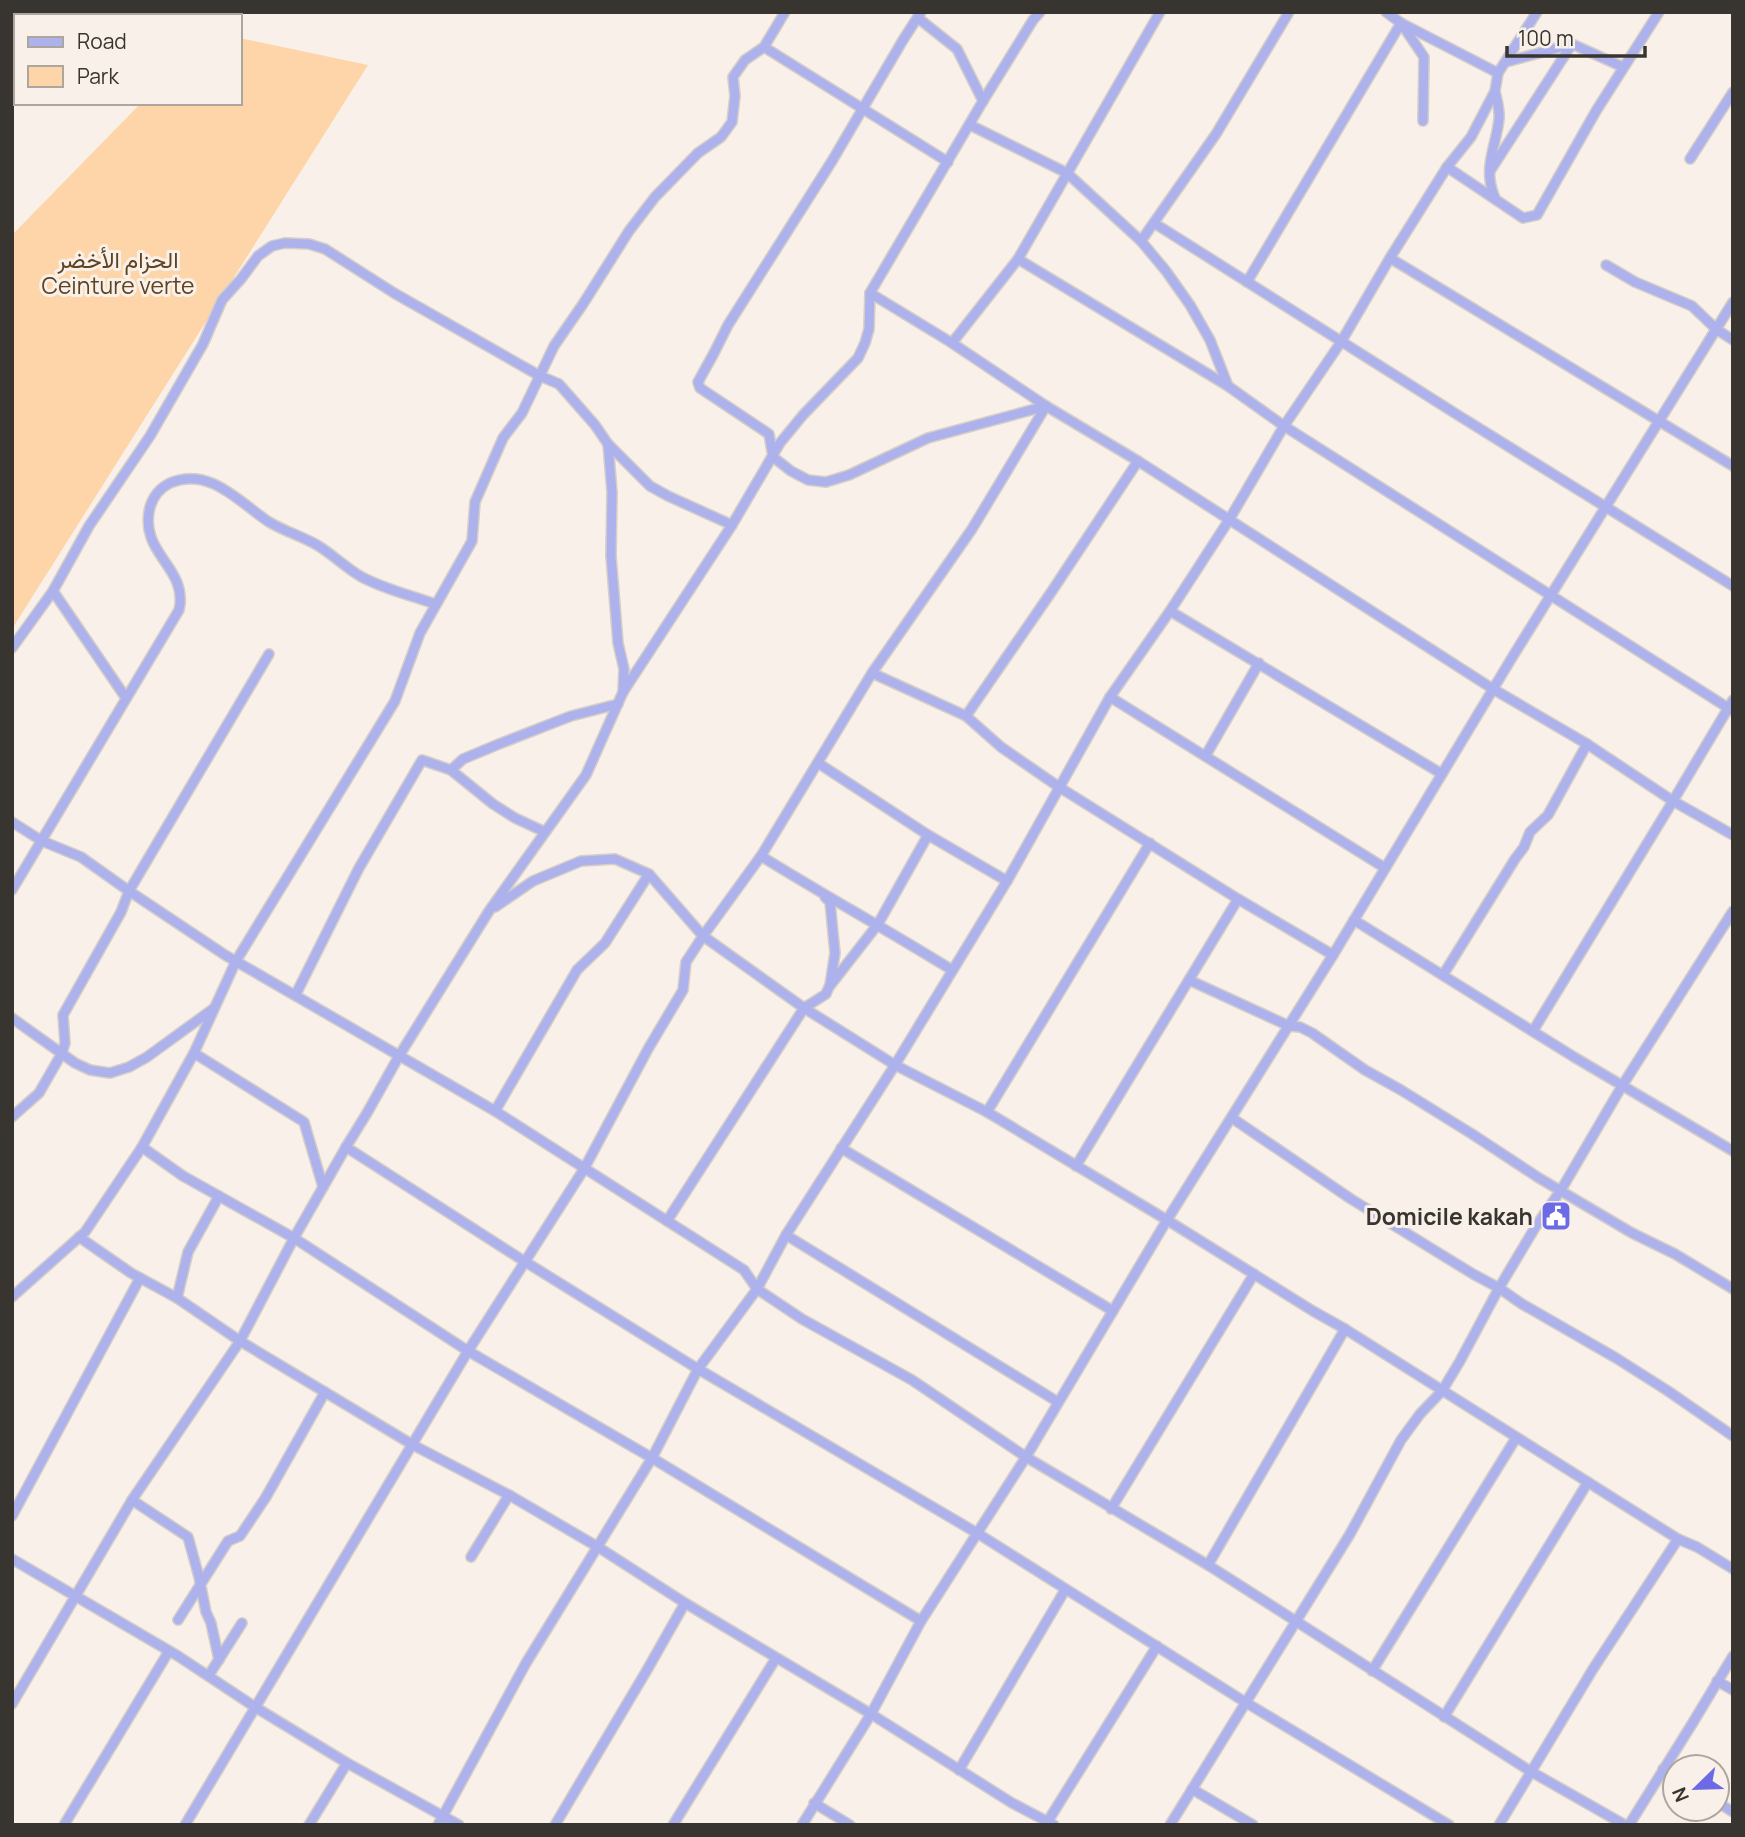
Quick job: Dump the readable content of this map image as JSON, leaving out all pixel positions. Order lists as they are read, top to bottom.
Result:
{
  "parks": ["الحزام الأخضر Ceinture verte"],
  "places": {
    "public building": ["Domicile kakah"]
  },
  "legend": ["Road", "Park"],
  "scale_bar": "100 m",
  "north": "bottom left"
}
